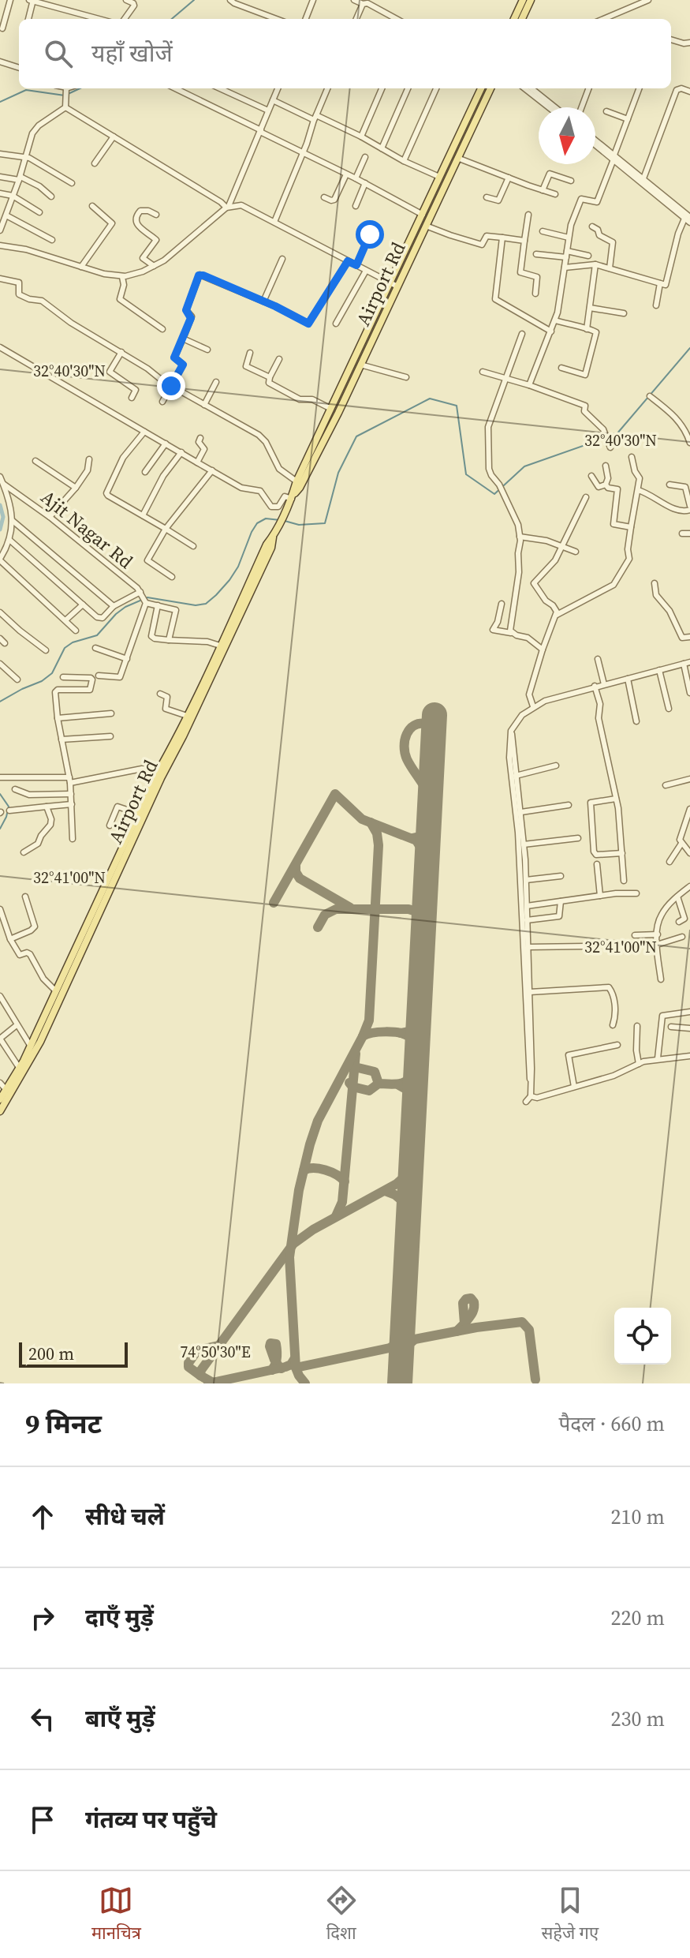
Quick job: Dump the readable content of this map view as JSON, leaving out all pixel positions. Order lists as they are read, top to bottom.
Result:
{
  "streets": {
    "main road": ["Airport Rd"],
    "street": ["Ajit Nagar Rd"]
  },
  "scale_bar": "200 m",
  "north": "bottom",
  "page": {
    "search": "यहाँ खोजें",
    "scale": "200 m",
    "heading": ["9 मिनट", "पैदल · 660 m"],
    "list": [
      ["सीधे चलें", "210 m"],
      ["दाएँ मुड़ें", "220 m"],
      ["बाएँ मुड़ें", "230 m"],
      "गंतव्य पर पहुँचे"
    ],
    "nav": ["मानचित्र", "दिशा", "सहेजे गए"]
  },
  "coordinates": ["32°40'30\"N", "32°41'00\"N", "74°50'30\"E"]
}
